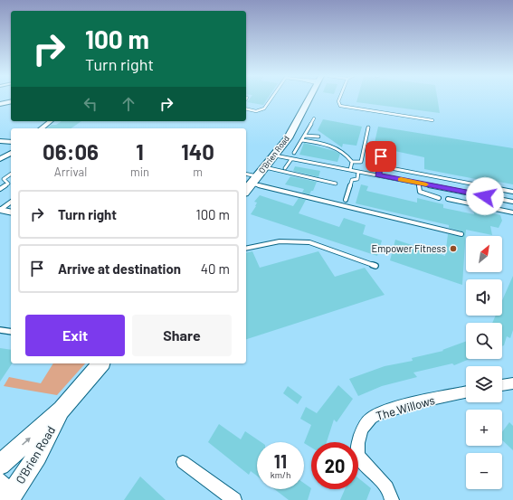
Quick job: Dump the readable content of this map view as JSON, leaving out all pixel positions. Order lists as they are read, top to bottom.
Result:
{
  "streets": {
    "main road": ["O'Brien Road"],
    "street": ["The Willows"]
  },
  "places": ["Empower Fitness"],
  "north": "top right",
  "page": {
    "turn": ["100 m", "Turn right"],
    "eta": [
      "06:06",
      "Arrival",
      "1",
      "min",
      "140",
      "m"
    ],
    "list": [
      {
        "name": "Turn right",
        "value": "100 m"
      },
      {
        "name": "Arrive at destination",
        "value": "40 m"
      }
    ],
    "map_buttons": ["+", "−"],
    "buttons": ["Exit", "Share"],
    "speed": "11 km/h",
    "limit": "20"
  }
}
